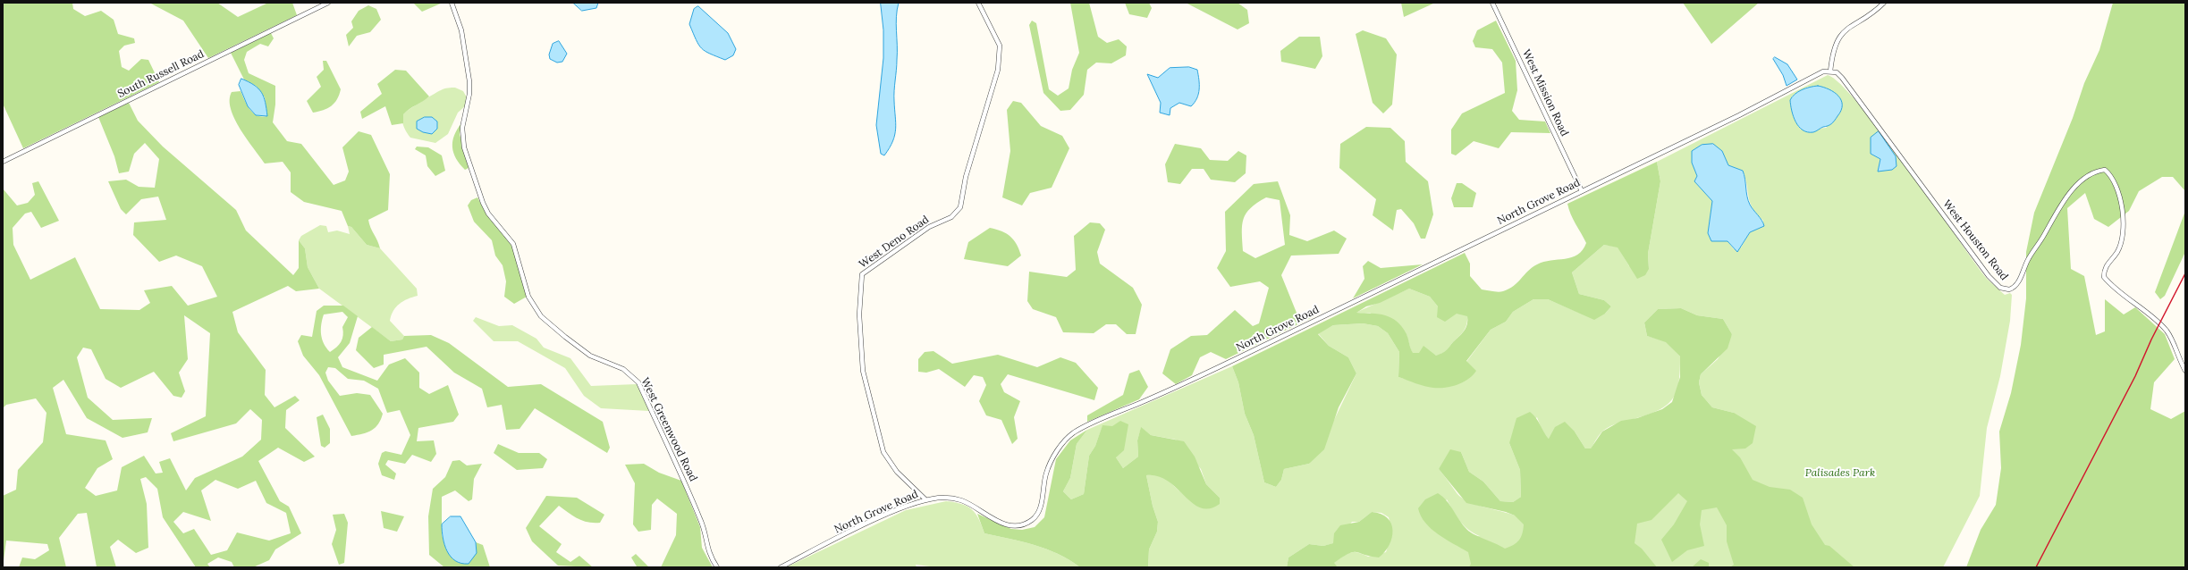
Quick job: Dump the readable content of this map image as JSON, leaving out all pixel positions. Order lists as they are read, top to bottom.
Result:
{
  "streets": {
    "street": [
      "South Russell Road",
      "West Mission Road",
      "North Grove Road",
      "West Houston Road",
      "West Deno Road",
      "West Greenwood Road"
    ]
  },
  "crossings": [
    ["West Mission Road", "North Grove Road"],
    ["North Grove Road", "West Houston Road"],
    ["North Grove Road", "West Deno Road"]
  ],
  "parks": ["Palisades Park"]
}
